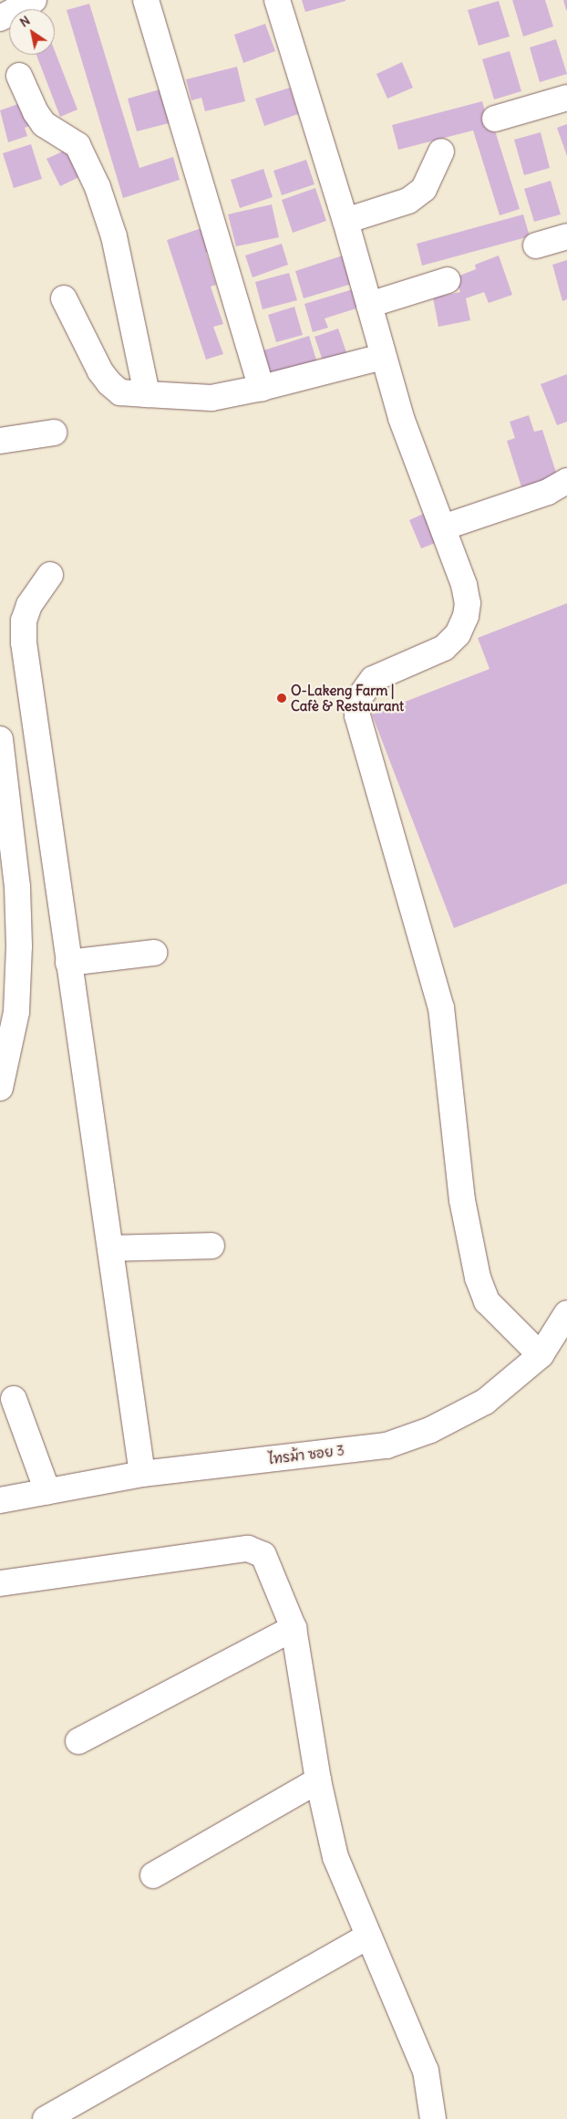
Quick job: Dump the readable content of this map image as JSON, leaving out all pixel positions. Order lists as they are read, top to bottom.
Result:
{
  "streets": {
    "street": ["ไทรม้า ซอย 3"]
  },
  "places": ["O-Lakeng Farm | Cafè & Restaurant"],
  "north": "top left"
}
